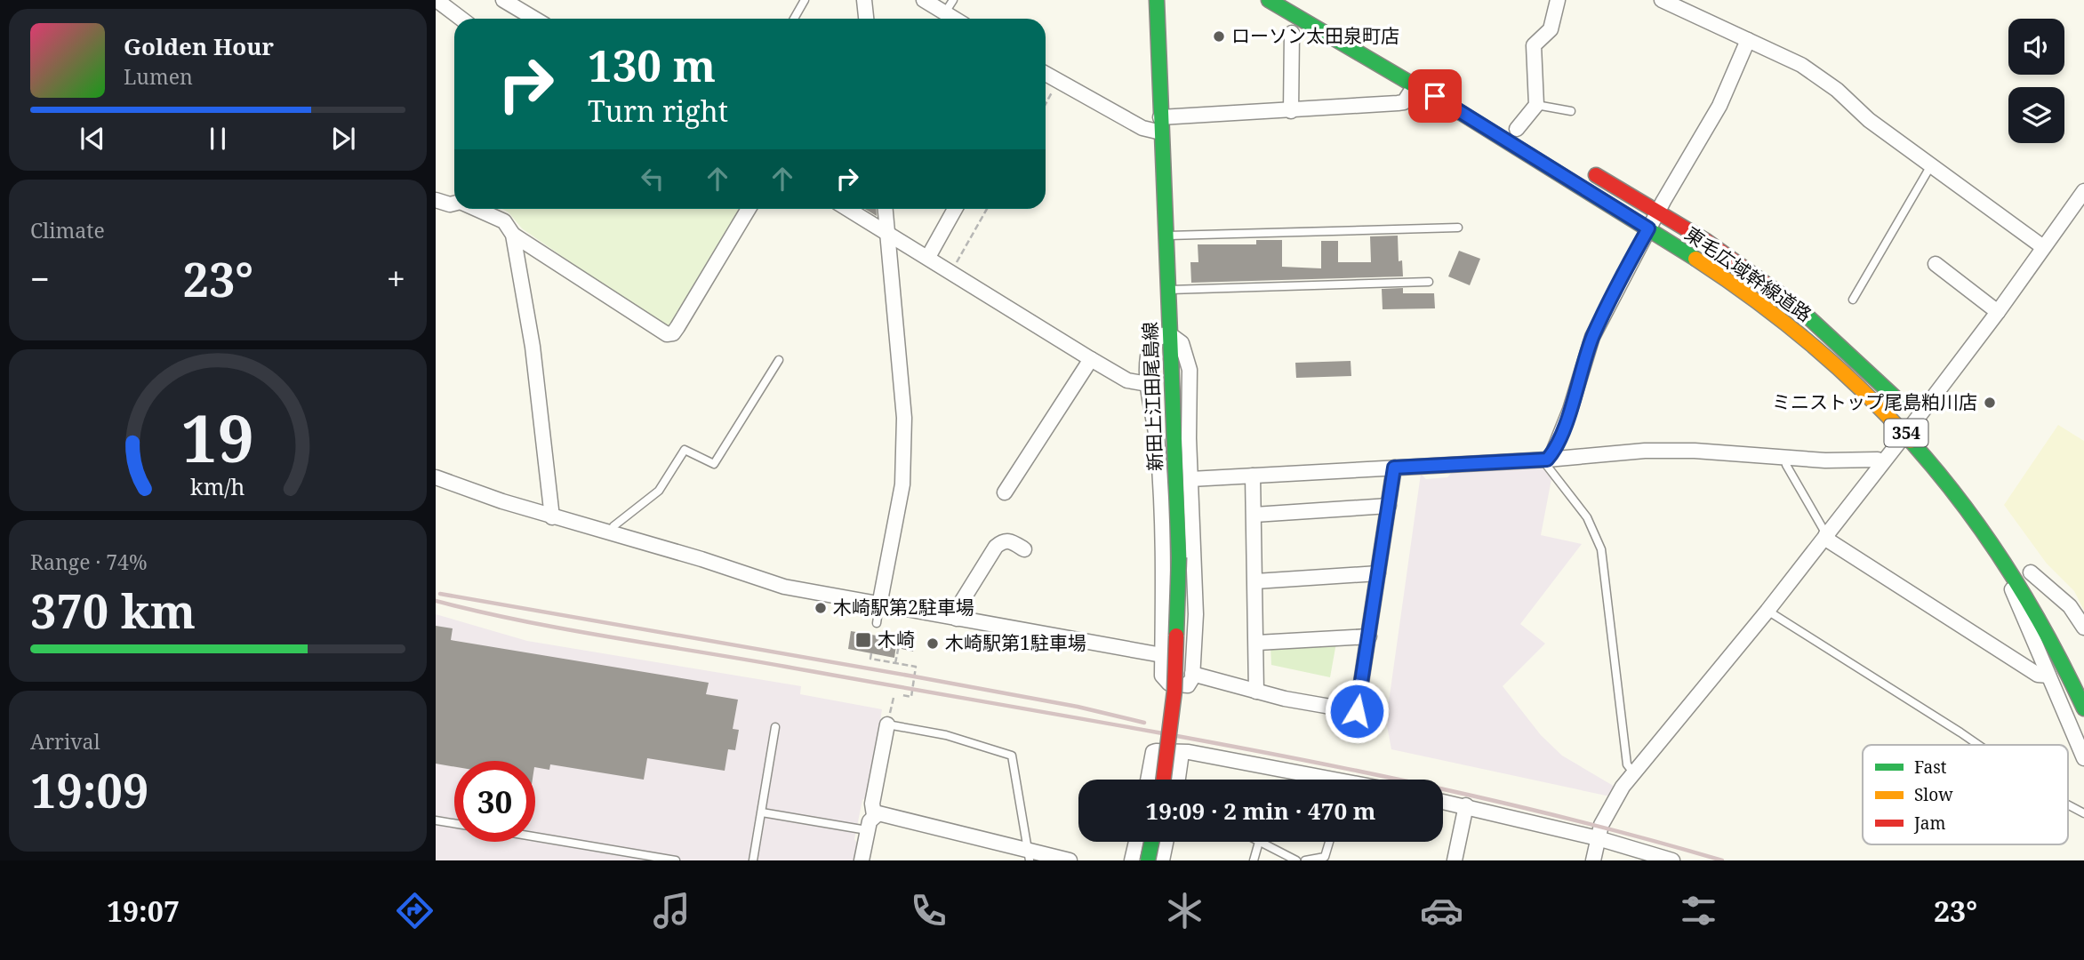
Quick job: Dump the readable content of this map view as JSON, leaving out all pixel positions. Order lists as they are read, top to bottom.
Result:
{
  "streets": {
    "main road": ["東毛広域幹線道路", "新田上江田尾島線", "354"]
  },
  "places": {
    "other": [
      "ローソン太田泉町店",
      "ミニストップ尾島粕川店",
      "木崎駅第2駐車場",
      "木崎駅第1駐車場"
    ],
    "transit": ["木崎"]
  },
  "legend": ["Fast", "Slow", "Jam"],
  "page": {
    "turn": ["130 m", "Turn right"],
    "song": ["Golden Hour", "Lumen"],
    "tile": [
      "Climate",
      ["Range · 74%", "370 km"],
      ["Arrival", "19:09"]
    ],
    "heat": ["−", "23°", "+"],
    "limit": "30",
    "trip": "19:09 · 2 min · 470 m",
    "tabs": ["19:07", "23°"],
    "gauge": ["19", "km/h"]
  }
}
